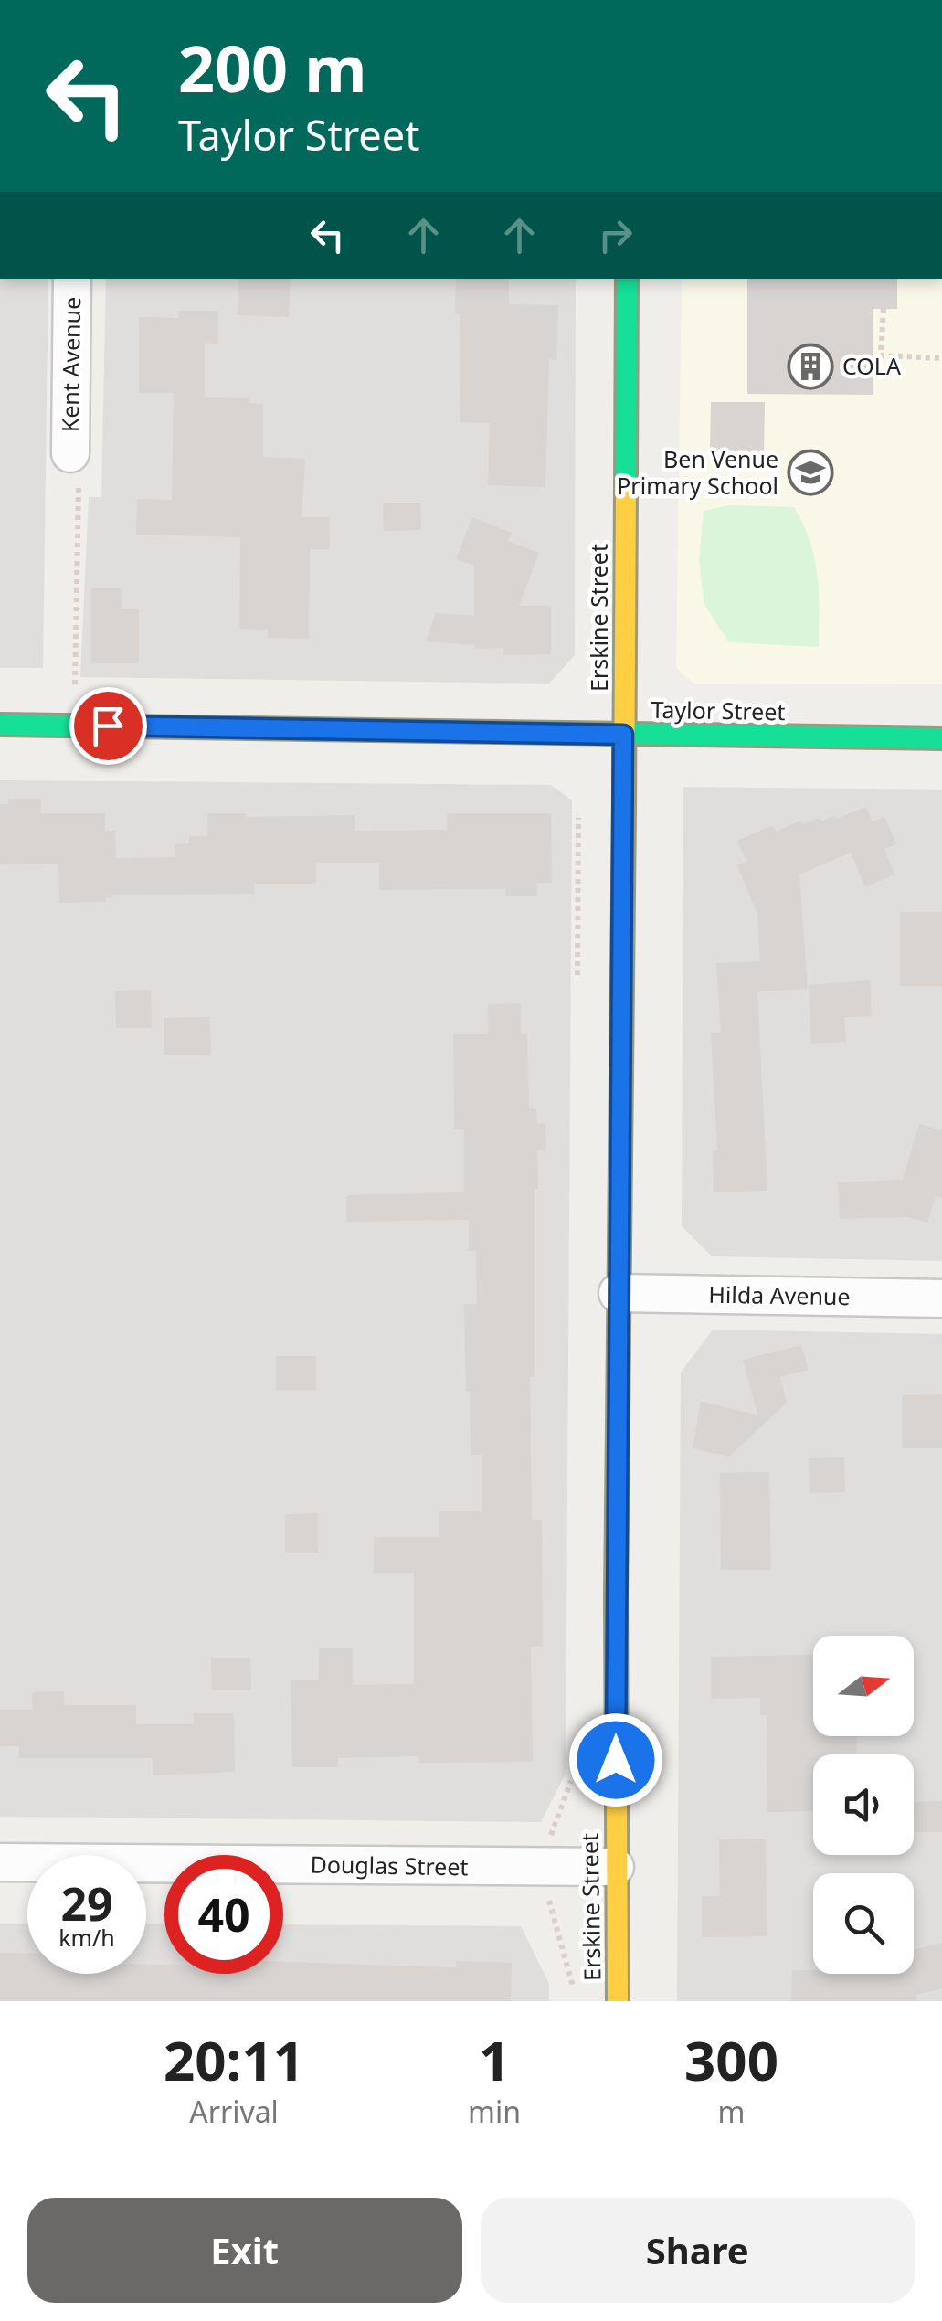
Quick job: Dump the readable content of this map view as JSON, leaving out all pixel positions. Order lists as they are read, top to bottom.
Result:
{
  "streets": {
    "street": [
      "Kent Avenue",
      "Erskine Street",
      "Taylor Street",
      "Hilda Avenue",
      "Douglas Street"
    ]
  },
  "crossings": [
    ["Erskine Street", "Taylor Street"],
    ["Erskine Street", "Hilda Avenue"],
    ["Erskine Street", "Douglas Street"]
  ],
  "places": {
    "building": ["COLA"],
    "school or university": ["Ben Venue Primary School"]
  },
  "north": "right",
  "page": {
    "turn": ["200 m", "Taylor Street"],
    "speed": "29 km/h",
    "limit": "40",
    "eta": [
      "20:11",
      "Arrival",
      "1",
      "min",
      "300",
      "m"
    ],
    "buttons": ["Exit", "Share"]
  }
}
